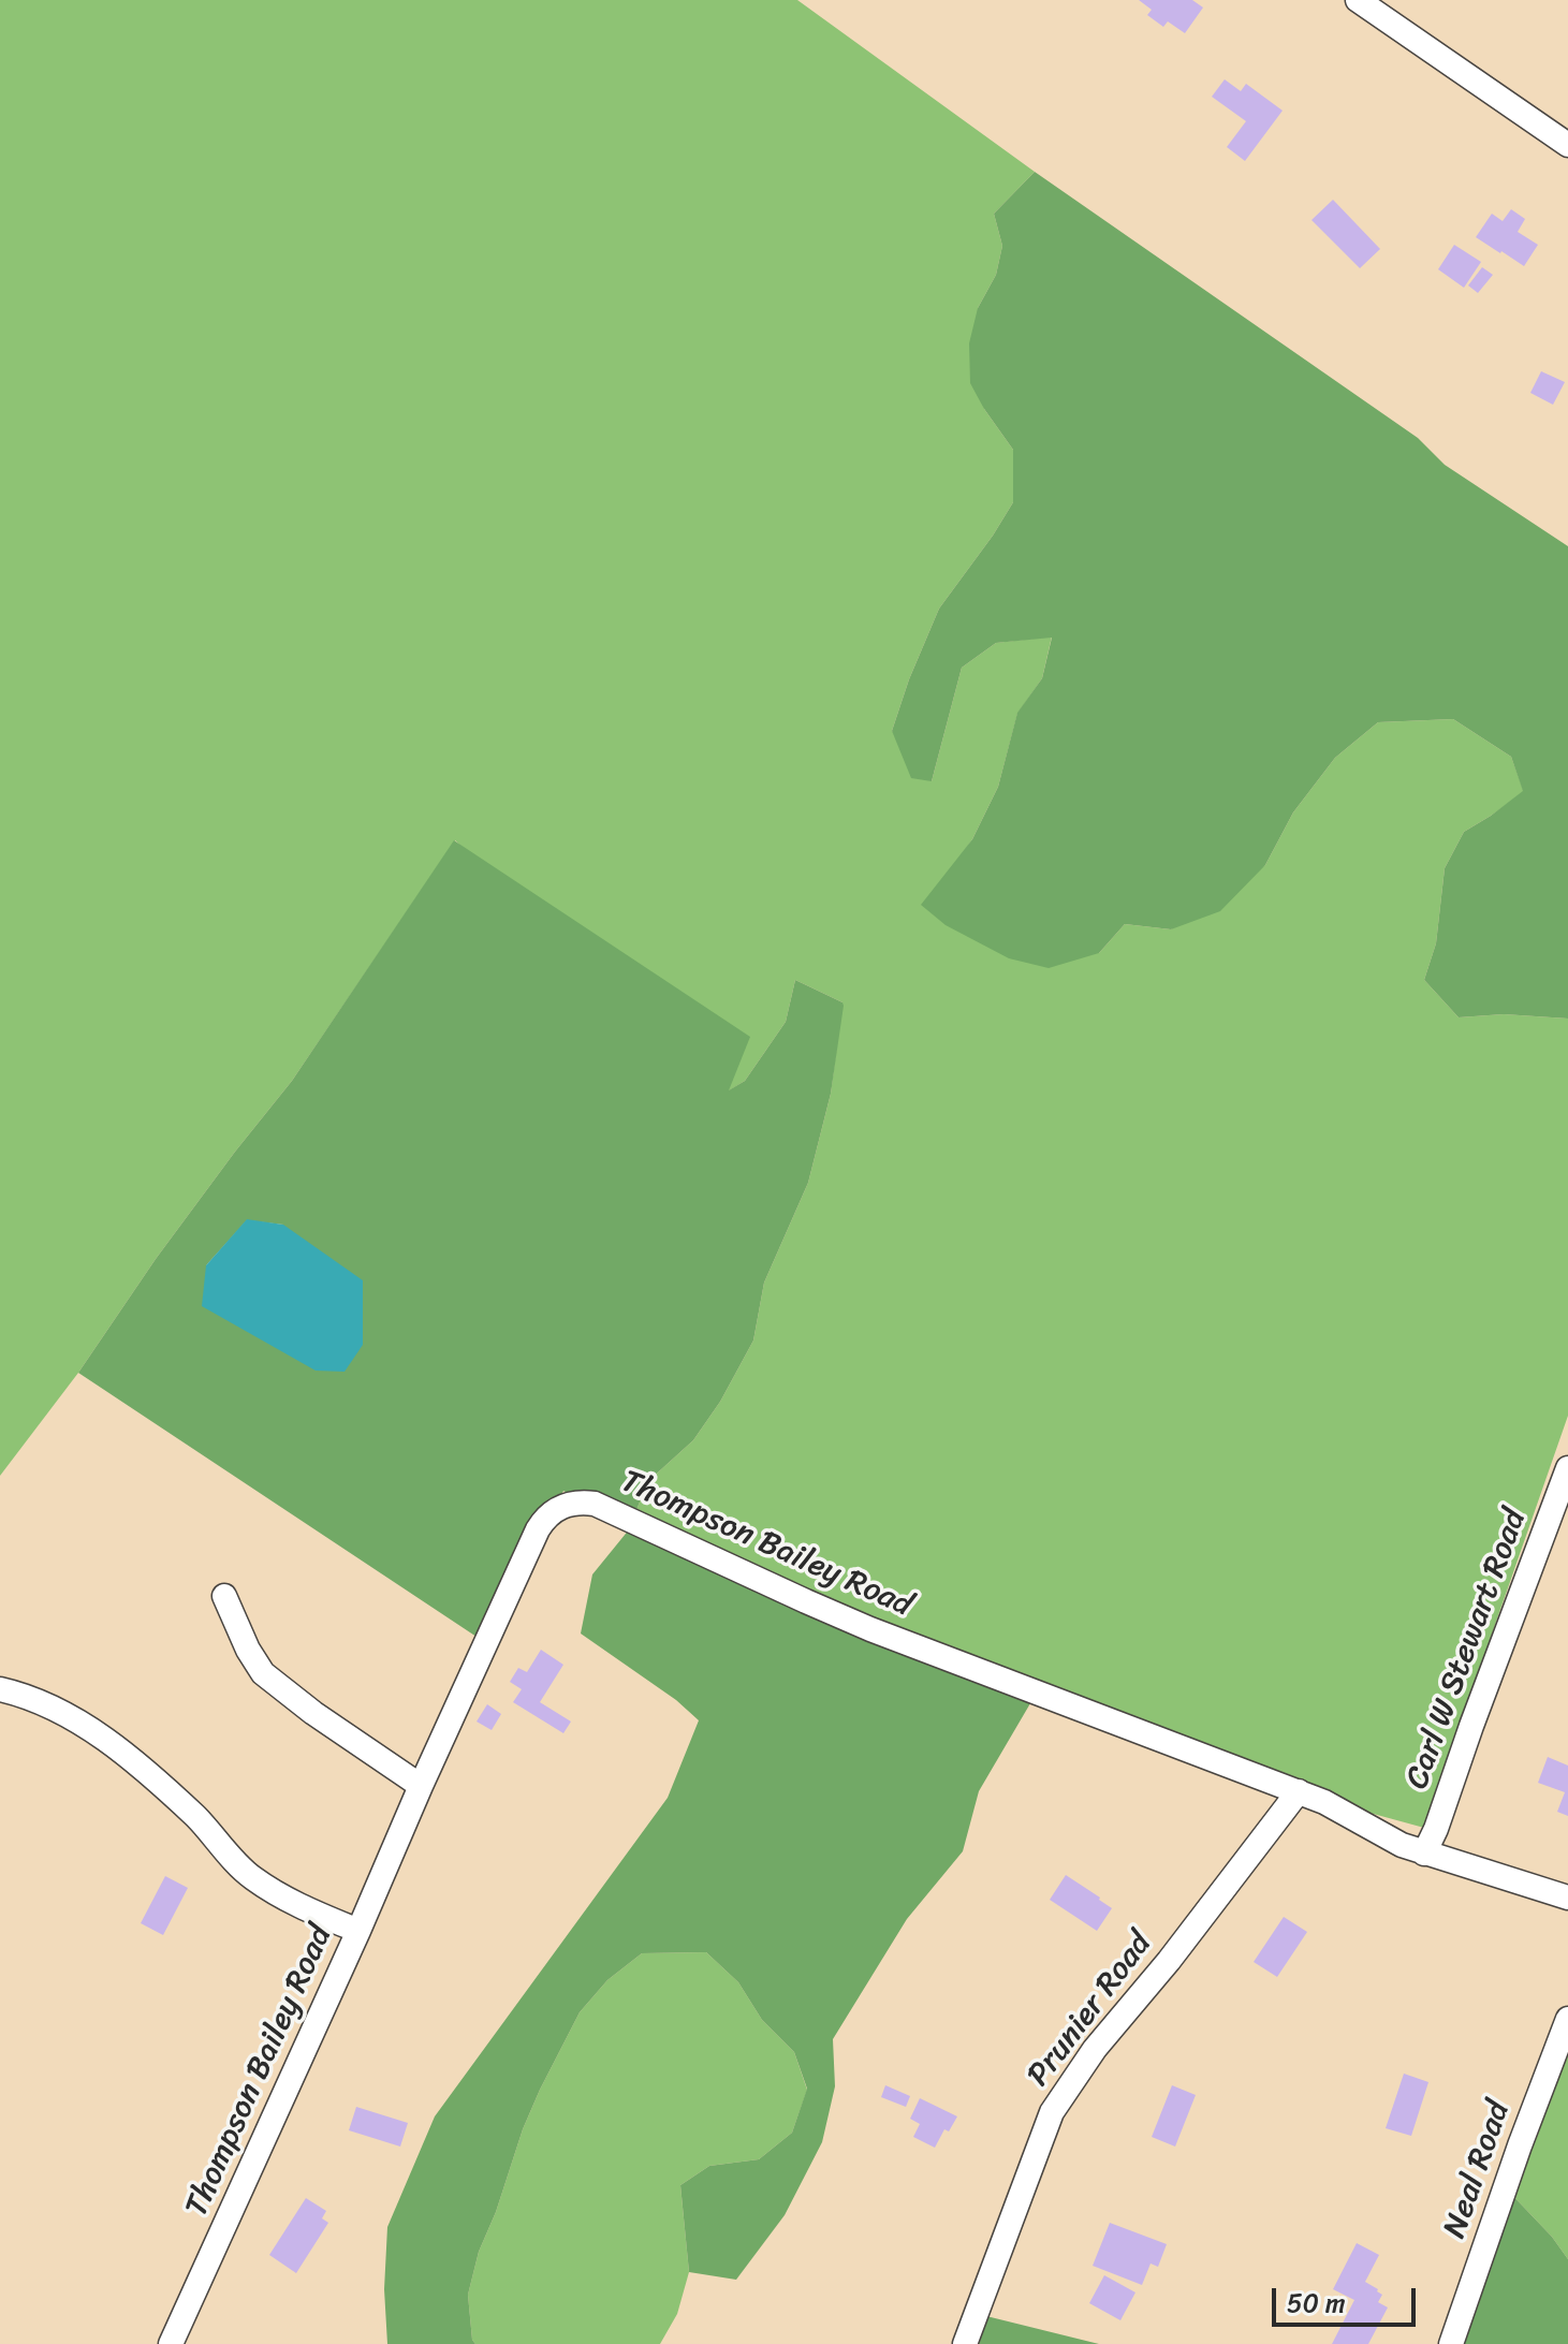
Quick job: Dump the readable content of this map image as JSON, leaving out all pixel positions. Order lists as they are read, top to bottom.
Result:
{
  "streets": {
    "street": [
      "Thompson Bailey Road",
      "Carl W Stewart Road",
      "Prunier Road",
      "Neal Road"
    ]
  },
  "crossings": [
    ["Thompson Bailey Road", "Carl W Stewart Road"],
    ["Thompson Bailey Road", "Prunier Road"]
  ],
  "scale_bar": "50 m"
}
